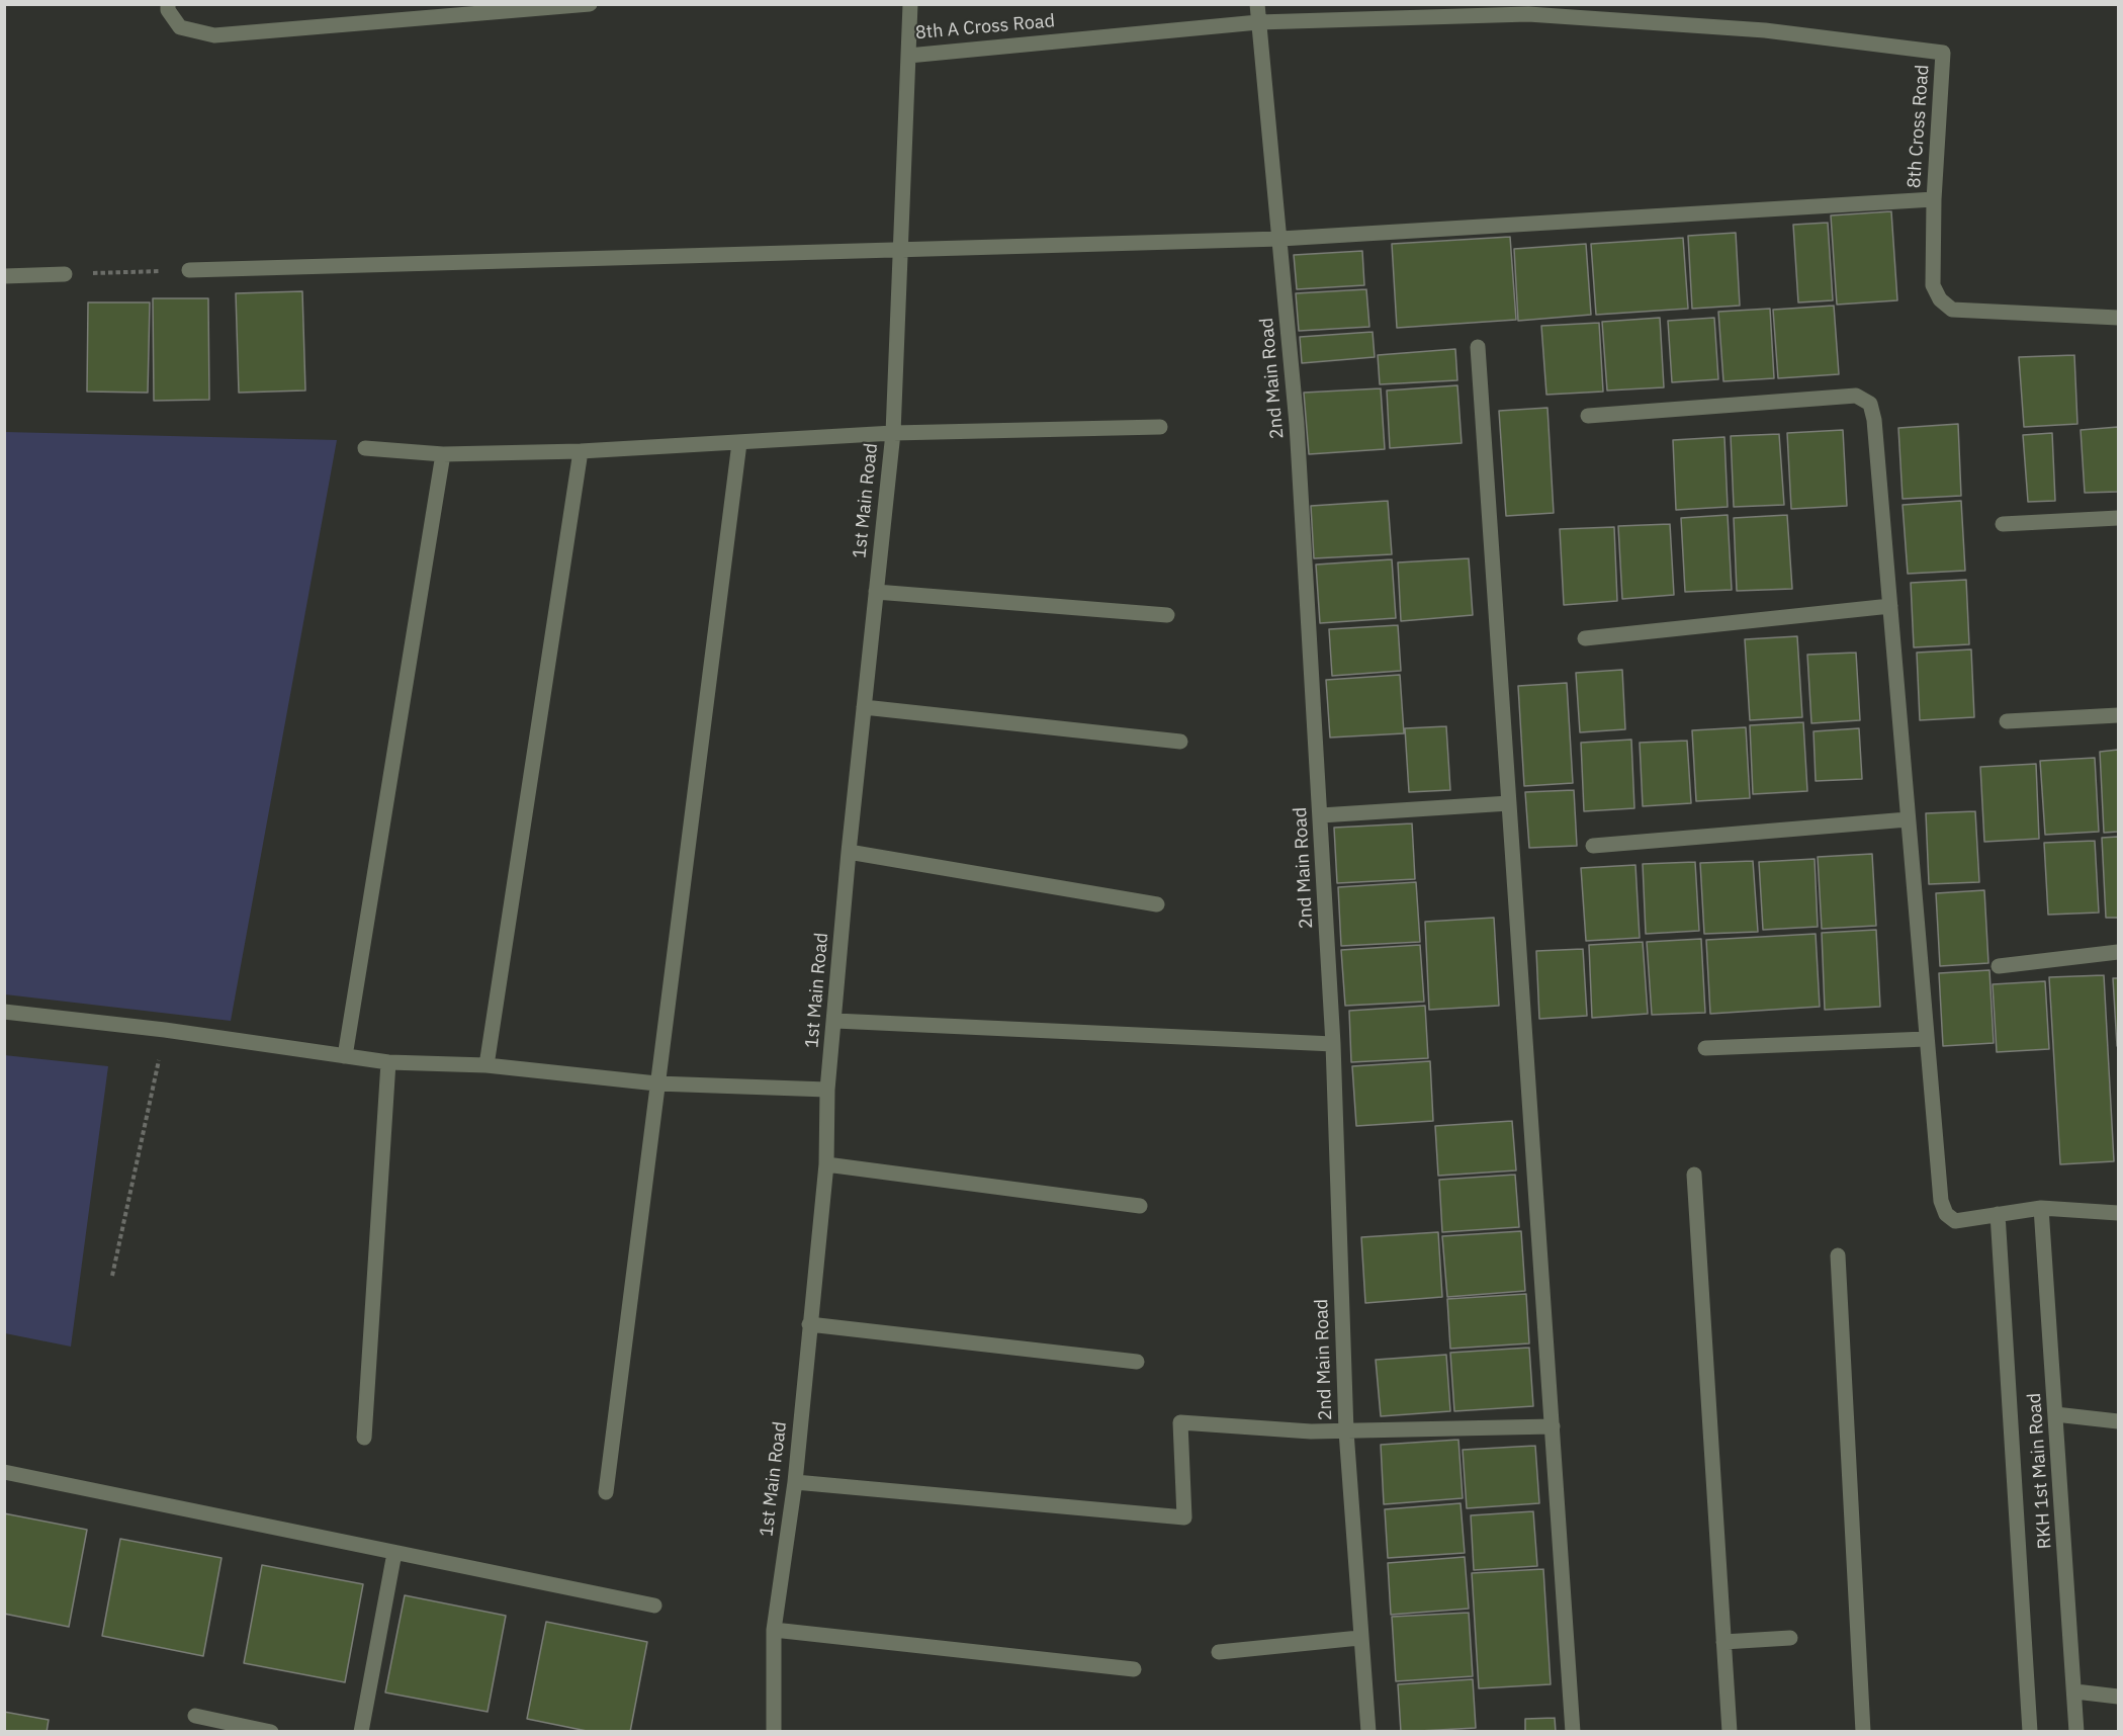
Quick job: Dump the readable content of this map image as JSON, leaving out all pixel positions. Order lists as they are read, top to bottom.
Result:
{
  "streets": {
    "street": [
      "8th A Cross Road",
      "8th Cross Road",
      "2nd Main Road",
      "1st Main Road",
      "RKH 1st Main Road"
    ]
  },
  "crossings": [
    ["8th A Cross Road", "8th Cross Road"],
    ["8th A Cross Road", "2nd Main Road"],
    ["8th A Cross Road", "1st Main Road"],
    ["8th Cross Road", "2nd Main Road"]
  ]
}
